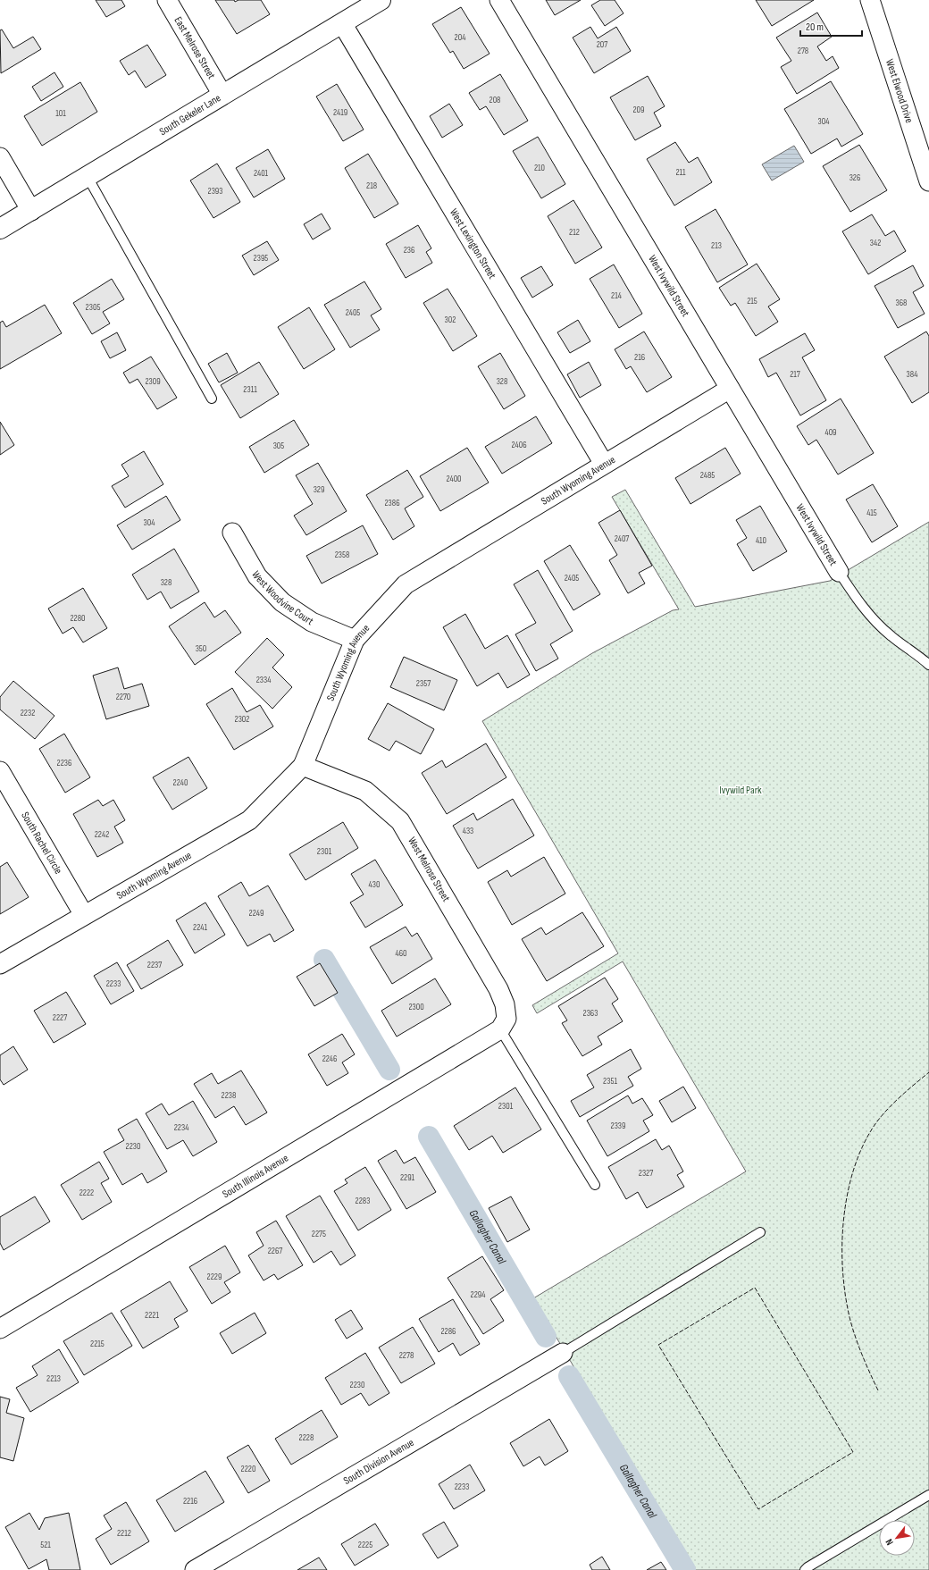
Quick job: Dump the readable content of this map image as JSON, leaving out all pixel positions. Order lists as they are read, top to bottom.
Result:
{
  "streets": {
    "street": [
      "East Melrose Street",
      "West Elwood Drive",
      "South Gekeler Lane",
      "West Lexington Street",
      "West Ivywild Street",
      "South Wyoming Avenue",
      "West Woodvine Court",
      "South Rachel Circle",
      "West Melrose Street",
      "South Illinois Avenue",
      "South Division Avenue"
    ]
  },
  "crossings": [
    ["East Melrose Street", "South Gekeler Lane"],
    ["South Gekeler Lane", "West Lexington Street"],
    ["West Lexington Street", "South Wyoming Avenue"],
    ["West Ivywild Street", "South Wyoming Avenue"],
    ["South Wyoming Avenue", "West Woodvine Court"],
    ["South Wyoming Avenue", "South Rachel Circle"],
    ["South Wyoming Avenue", "West Melrose Street"],
    ["West Melrose Street", "South Illinois Avenue"]
  ],
  "water": ["Gallagher Canal"],
  "parks": ["Ivywild Park"],
  "house_numbers": [
    "204",
    "207",
    "278",
    "208",
    "209",
    "2419",
    "101",
    "304",
    "210",
    "211",
    "2401",
    "326",
    "218",
    "2393",
    "212",
    "342",
    "213",
    "236",
    "2395",
    "214",
    "215",
    "368",
    "2305",
    "2405",
    "302",
    "216",
    "217",
    "384",
    "2309",
    "328",
    "2311",
    "409",
    "2406",
    "305",
    "2485",
    "2400",
    "329",
    "2386",
    "415",
    "304",
    "2407",
    "410",
    "2358",
    "2405",
    "328",
    "2280",
    "350",
    "2334",
    "2357",
    "2270",
    "2232",
    "2302",
    "2236",
    "2240",
    "433",
    "2242",
    "2301",
    "430",
    "2249",
    "2241",
    "460",
    "2237",
    "2233",
    "2300",
    "2363",
    "2227",
    "2246",
    "2351",
    "2238",
    "2301",
    "2339",
    "2234",
    "2230",
    "2327",
    "2291",
    "2222",
    "2283",
    "2275",
    "2267",
    "2229",
    "2294",
    "2221",
    "2286",
    "2215",
    "2278",
    "2213",
    "2230",
    "2228",
    "2220",
    "2233",
    "2216",
    "2212",
    "521",
    "2225"
  ],
  "scale_bar": "20 m",
  "north": "bottom left"
}
